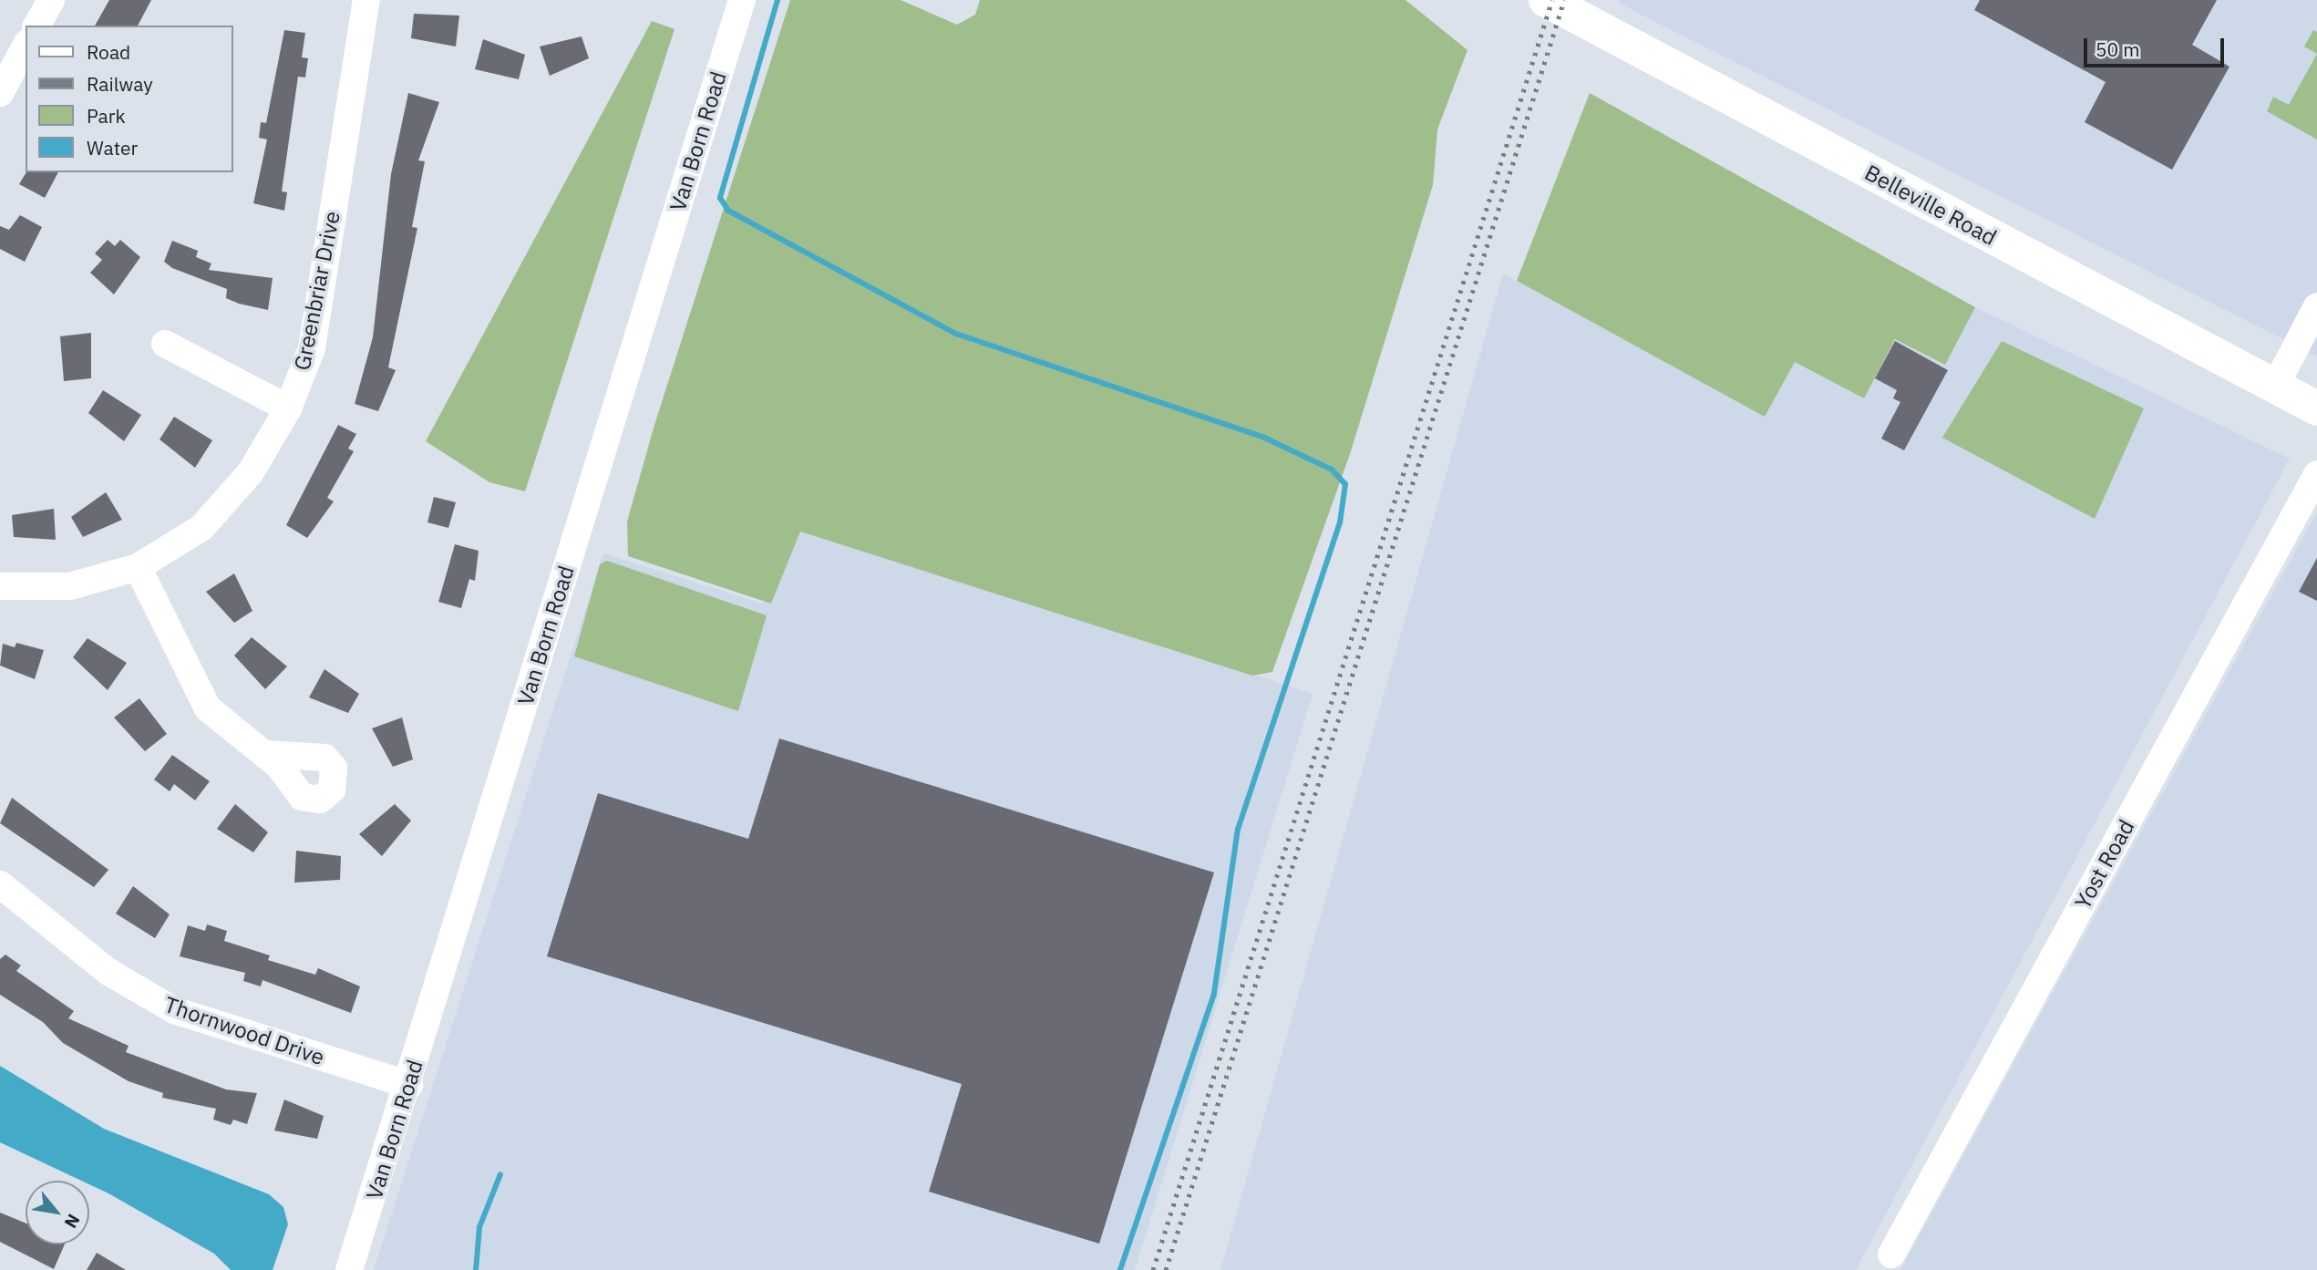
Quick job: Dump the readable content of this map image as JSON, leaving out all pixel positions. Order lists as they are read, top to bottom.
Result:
{
  "streets": {
    "main road": ["Belleville Road"],
    "street": [
      "Van Born Road",
      "Greenbriar Drive",
      "Yost Road",
      "Thornwood Drive"
    ]
  },
  "crossings": [
    ["Van Born Road", "Thornwood Drive"]
  ],
  "legend": [
    "Road",
    "Railway",
    "Park",
    "Water"
  ],
  "scale_bar": "50 m",
  "north": "bottom right"
}
